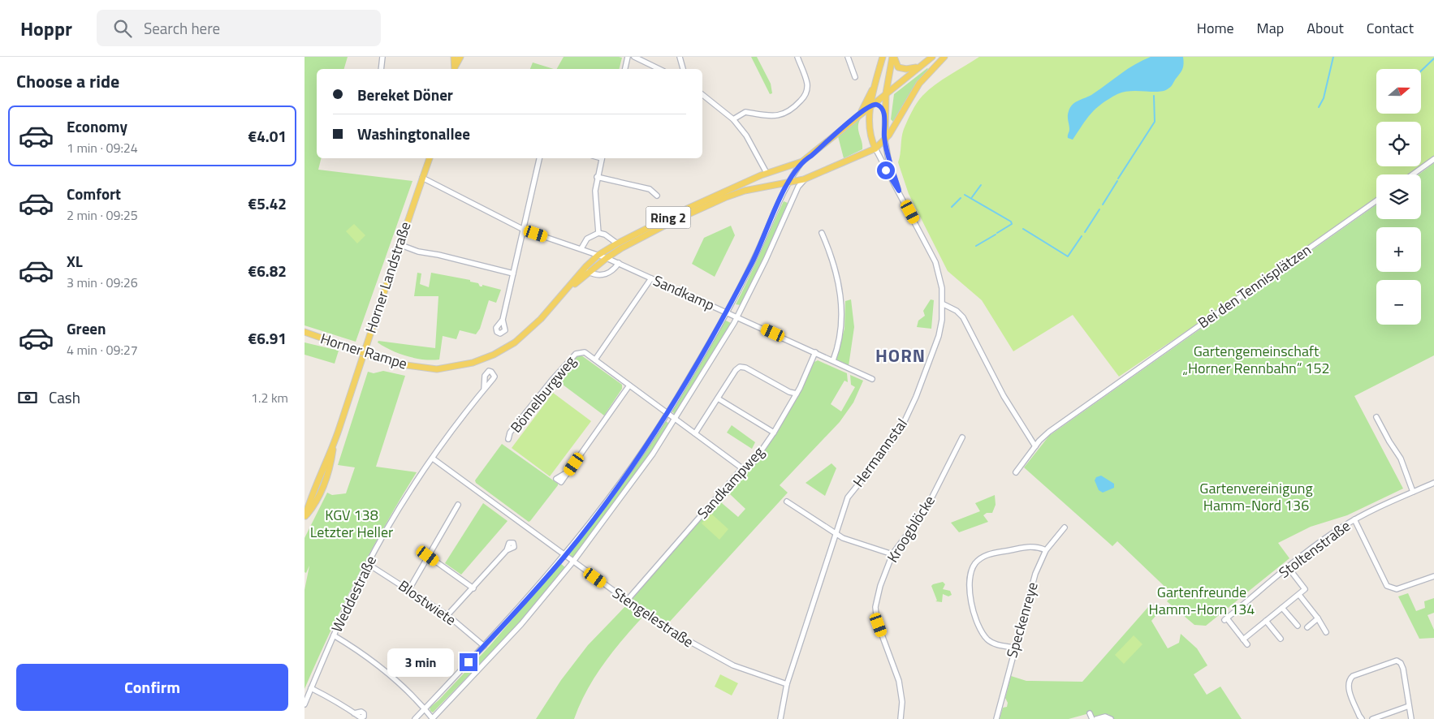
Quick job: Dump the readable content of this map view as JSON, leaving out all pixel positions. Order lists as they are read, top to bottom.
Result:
{
  "streets": {
    "main road": ["Ring 2", "Horner Landstraße", "Horner Rampe"],
    "street": [
      "Bei den Tennisplätzen",
      "Sandkamp",
      "Bömelburgweg",
      "Hermannstal",
      "Sandkampweg",
      "Kroogblöcke",
      "Stoltenstraße",
      "Weddestraße",
      "Blostwiete",
      "Stengelestraße",
      "Speckenreye"
    ]
  },
  "crossings": [
    ["Ring 2", "Sandkamp"],
    ["Ring 2", "Horner Rampe"],
    ["Sandkamp", "Horner Rampe"],
    ["Sandkamp", "Sandkampweg"],
    ["Hermannstal", "Stengelestraße"],
    ["Sandkampweg", "Stengelestraße"],
    ["Weddestraße", "Blostwiete"],
    ["Weddestraße", "Stengelestraße"]
  ],
  "districts": ["HORN"],
  "parks": [
    "Gartengemeinschaft „Horner Rennbahn“ 152",
    "Gartenvereinigung Hamm-Nord 136",
    "KGV 138 Letzter Heller",
    "Gartenfreunde Hamm-Horn 134"
  ],
  "north": "right",
  "page": {
    "header": "Hoppr",
    "search": "Search here",
    "nav": [
      "Home",
      "Map",
      "About",
      "Contact"
    ],
    "heading": "Choose a ride",
    "map_buttons": ["+", "−"],
    "banner": ["Bereket Döner", "Washingtonallee"],
    "list": [
      {
        "name": "Economy",
        "note": "1 min · 09:24",
        "value": "€4.01"
      },
      {
        "name": "Comfort",
        "note": "2 min · 09:25",
        "value": "€5.42"
      },
      {
        "name": "XL",
        "note": "3 min · 09:26",
        "value": "€6.82"
      },
      {
        "name": "Green",
        "note": "4 min · 09:27",
        "value": "€6.91"
      }
    ],
    "pay": ["Cash", "1.2 km"],
    "bubble": "3 min",
    "buttons": "Confirm"
  }
}
